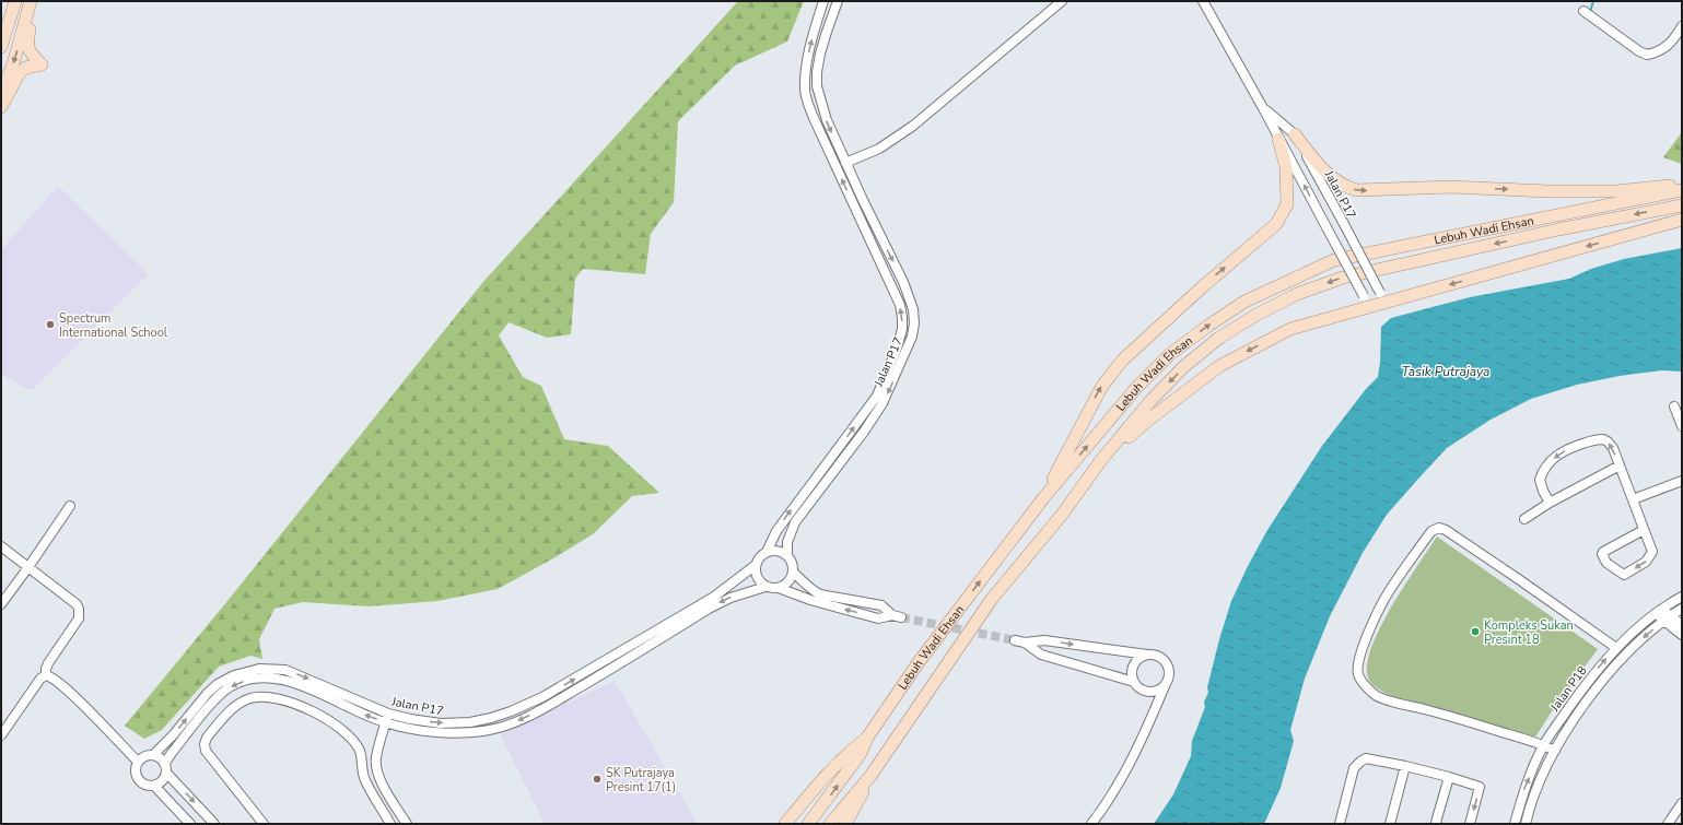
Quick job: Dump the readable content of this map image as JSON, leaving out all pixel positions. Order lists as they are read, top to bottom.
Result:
{
  "streets": {
    "main road": ["Lebuh Wadi Ehsan"],
    "street": ["Jalan P17", "Jalan P18"]
  },
  "water": ["Tasik Putrajaya"],
  "places": ["Spectrum International School", "Kompleks Sukan Presint 18", "SK Putrajaya Presint 17(1)"]
}
